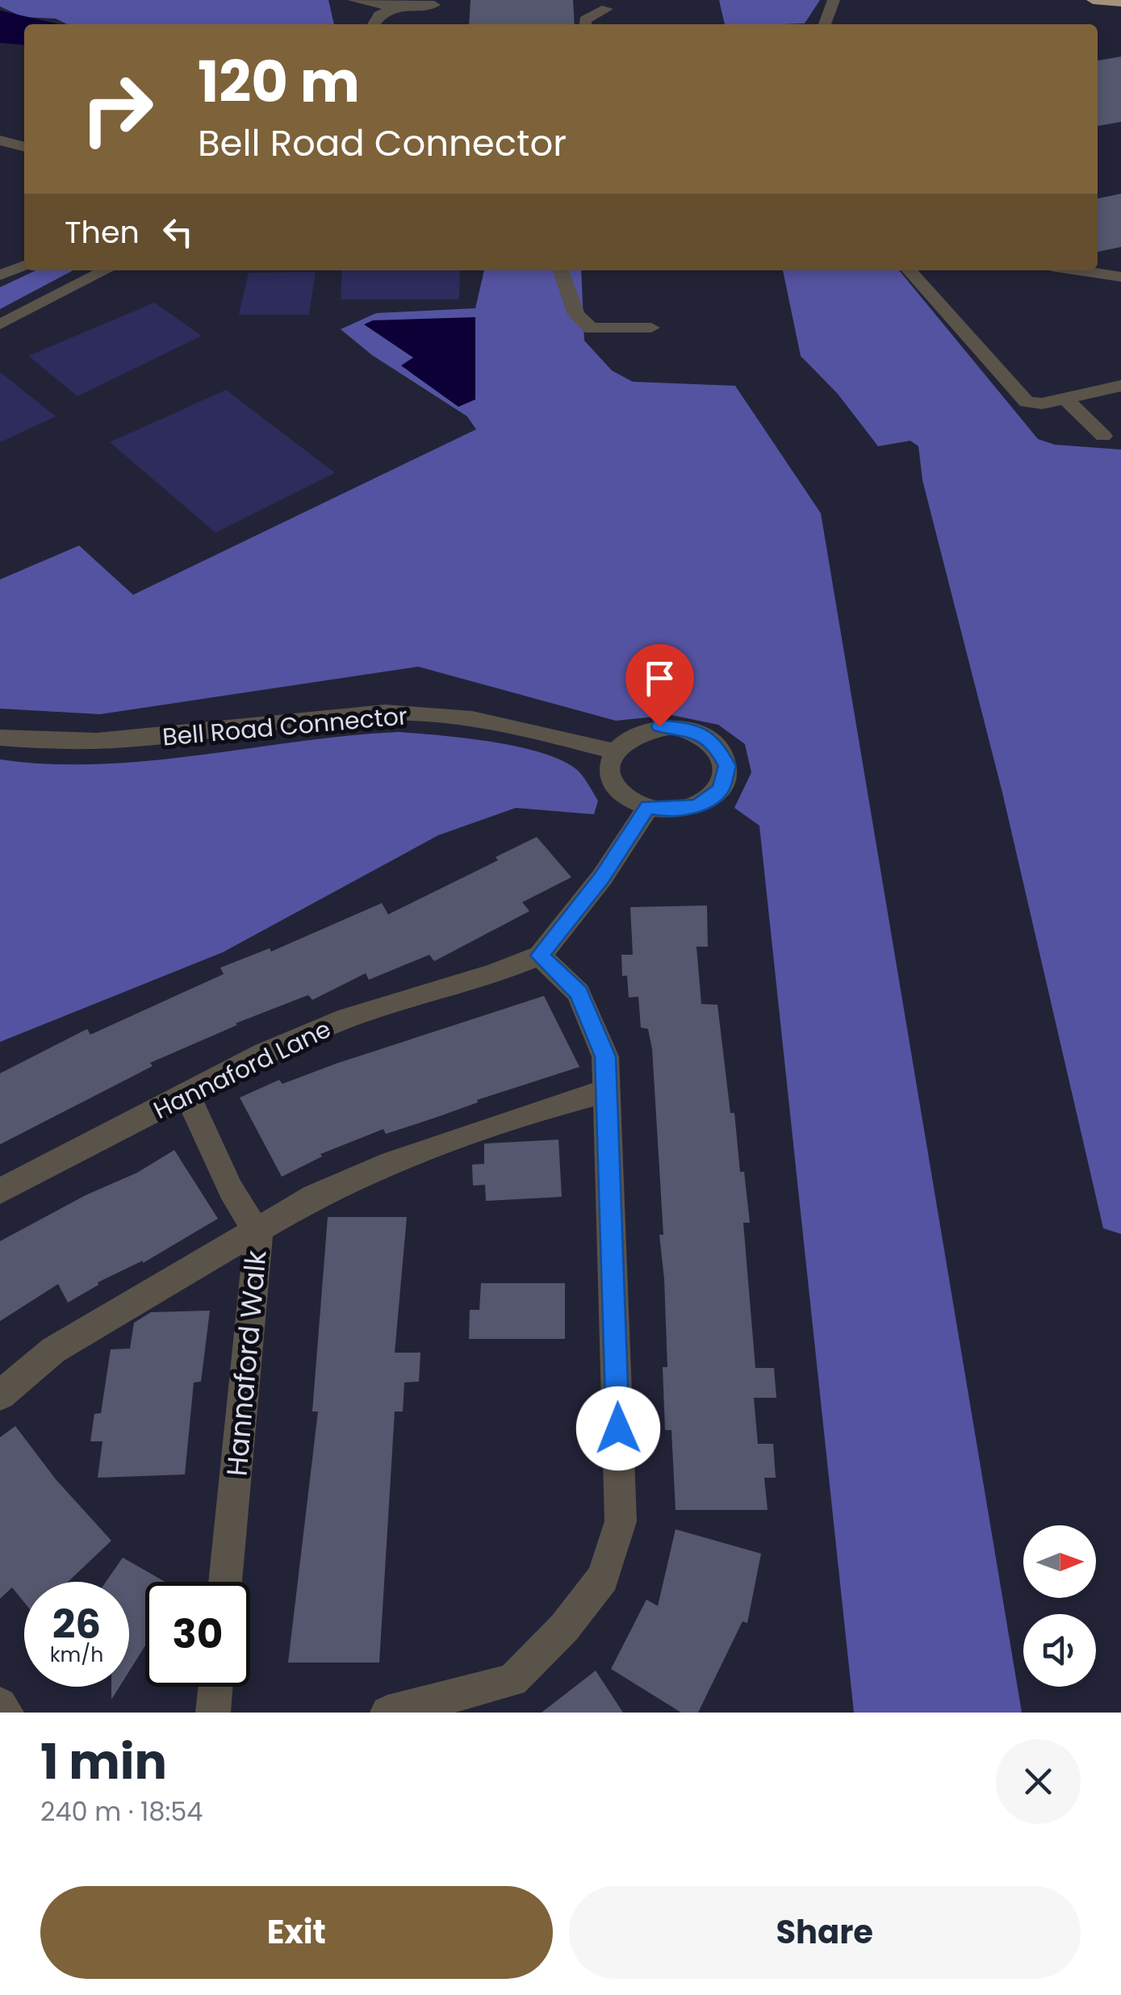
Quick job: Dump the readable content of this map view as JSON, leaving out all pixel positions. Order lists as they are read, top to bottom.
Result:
{
  "streets": {
    "street": ["Bell Road Connector", "Hannaford Lane", "Hannaford Walk"]
  },
  "crossings": [
    ["Hannaford Lane", "Hannaford Walk"]
  ],
  "north": "right",
  "page": {
    "turn": ["120 m", "Bell Road Connector"],
    "then": "Then",
    "speed": "26 km/h",
    "limit": "30",
    "heading": ["1 min", "240 m · 18:54"],
    "buttons": ["Exit", "Share"]
  }
}
